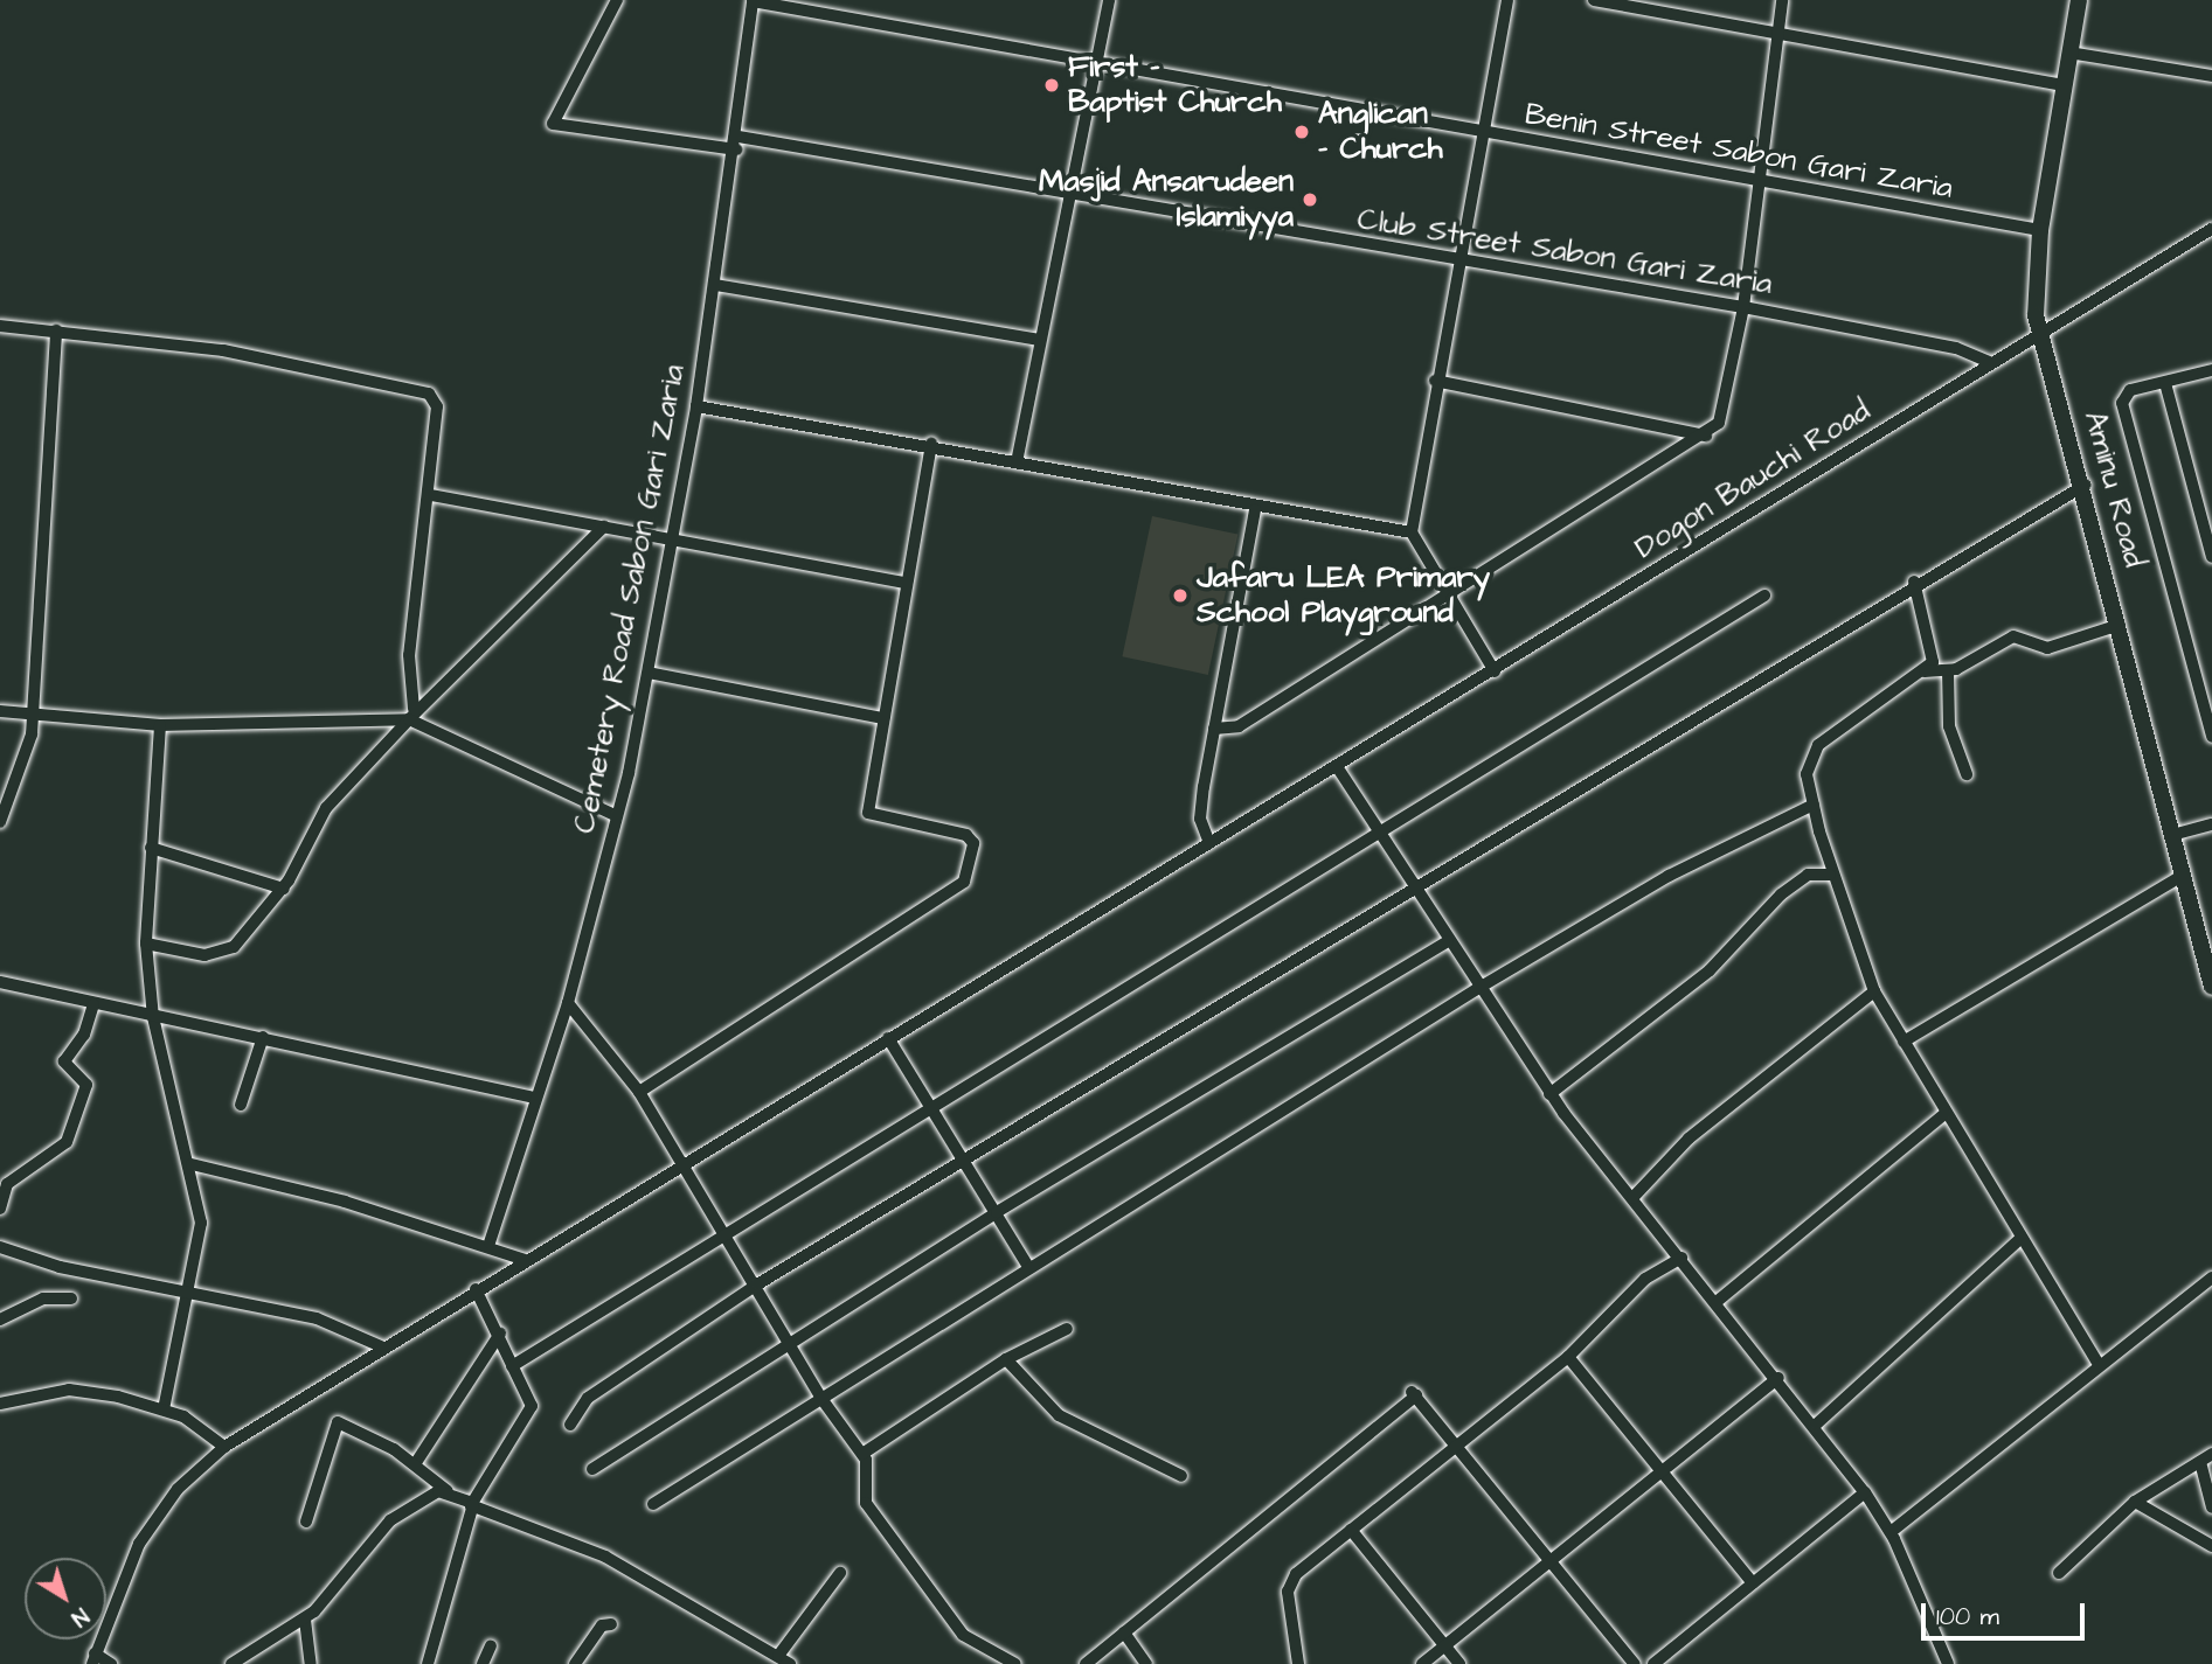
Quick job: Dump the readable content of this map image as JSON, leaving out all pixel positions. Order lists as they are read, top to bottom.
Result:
{
  "streets": {
    "street": [
      "Benin Street Sabon Gari Zaria",
      "Club Street Sabon Gari Zaria",
      "Dogon Bauchi Road",
      "Aminu Road",
      "Cemetery Road Sabon Gari Zaria"
    ]
  },
  "crossings": [
    ["Benin Street Sabon Gari Zaria", "Aminu Road"],
    ["Benin Street Sabon Gari Zaria", "Cemetery Road Sabon Gari Zaria"],
    ["Club Street Sabon Gari Zaria", "Dogon Bauchi Road"],
    ["Club Street Sabon Gari Zaria", "Cemetery Road Sabon Gari Zaria"],
    ["Dogon Bauchi Road", "Aminu Road"]
  ],
  "places": [
    "First - Baptist Church",
    "Anglican - Church",
    "Masjid Ansarudeen Islamiyya",
    "Jafaru LEA Primary School Playground"
  ],
  "scale_bar": "100 m",
  "north": "bottom right"
}
